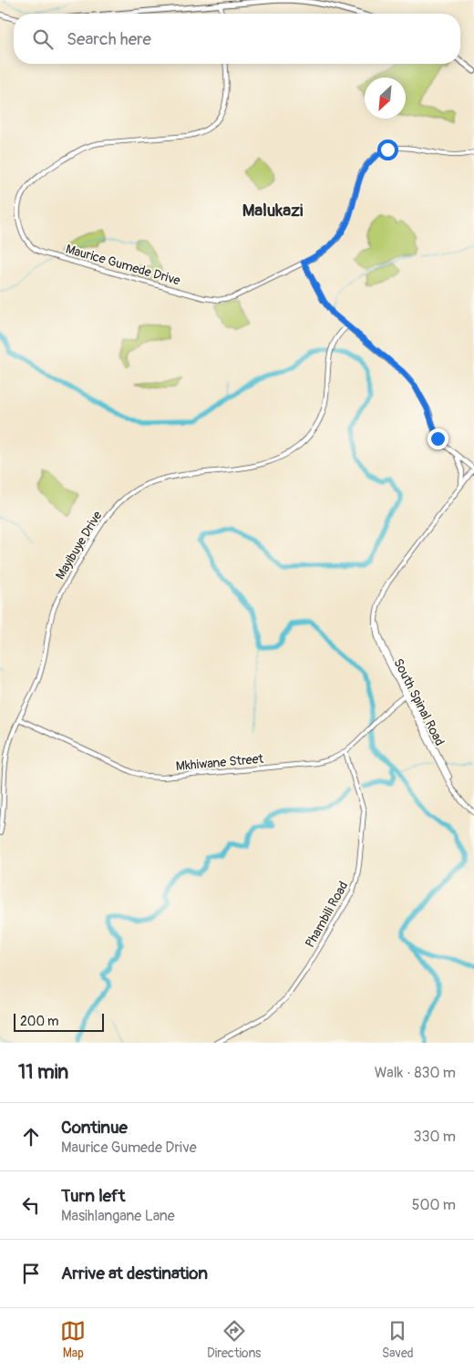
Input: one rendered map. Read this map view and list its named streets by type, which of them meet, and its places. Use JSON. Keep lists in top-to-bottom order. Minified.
{"streets":{"street":["Maurice Gumede Drive","Mayibuye Drive","South Spinal Road","Mkhiwane Street","Phambili Road"]},"crossings":[["Mayibuye Drive","Mkhiwane Street"],["South Spinal Road","Mkhiwane Street"],["Mkhiwane Street","Phambili Road"]],"districts":["Malukazi"],"scale_bar":"200 m","north":"bottom left","page":{"search":"Search here","scale":"200 m","heading":["11 min","Walk · 830 m"],"list":[["Continue","Maurice Gumede Drive","330 m"],["Turn left","Masihlangane Lane","500 m"],"Arrive at destination"],"nav":["Map","Directions","Saved"]}}
